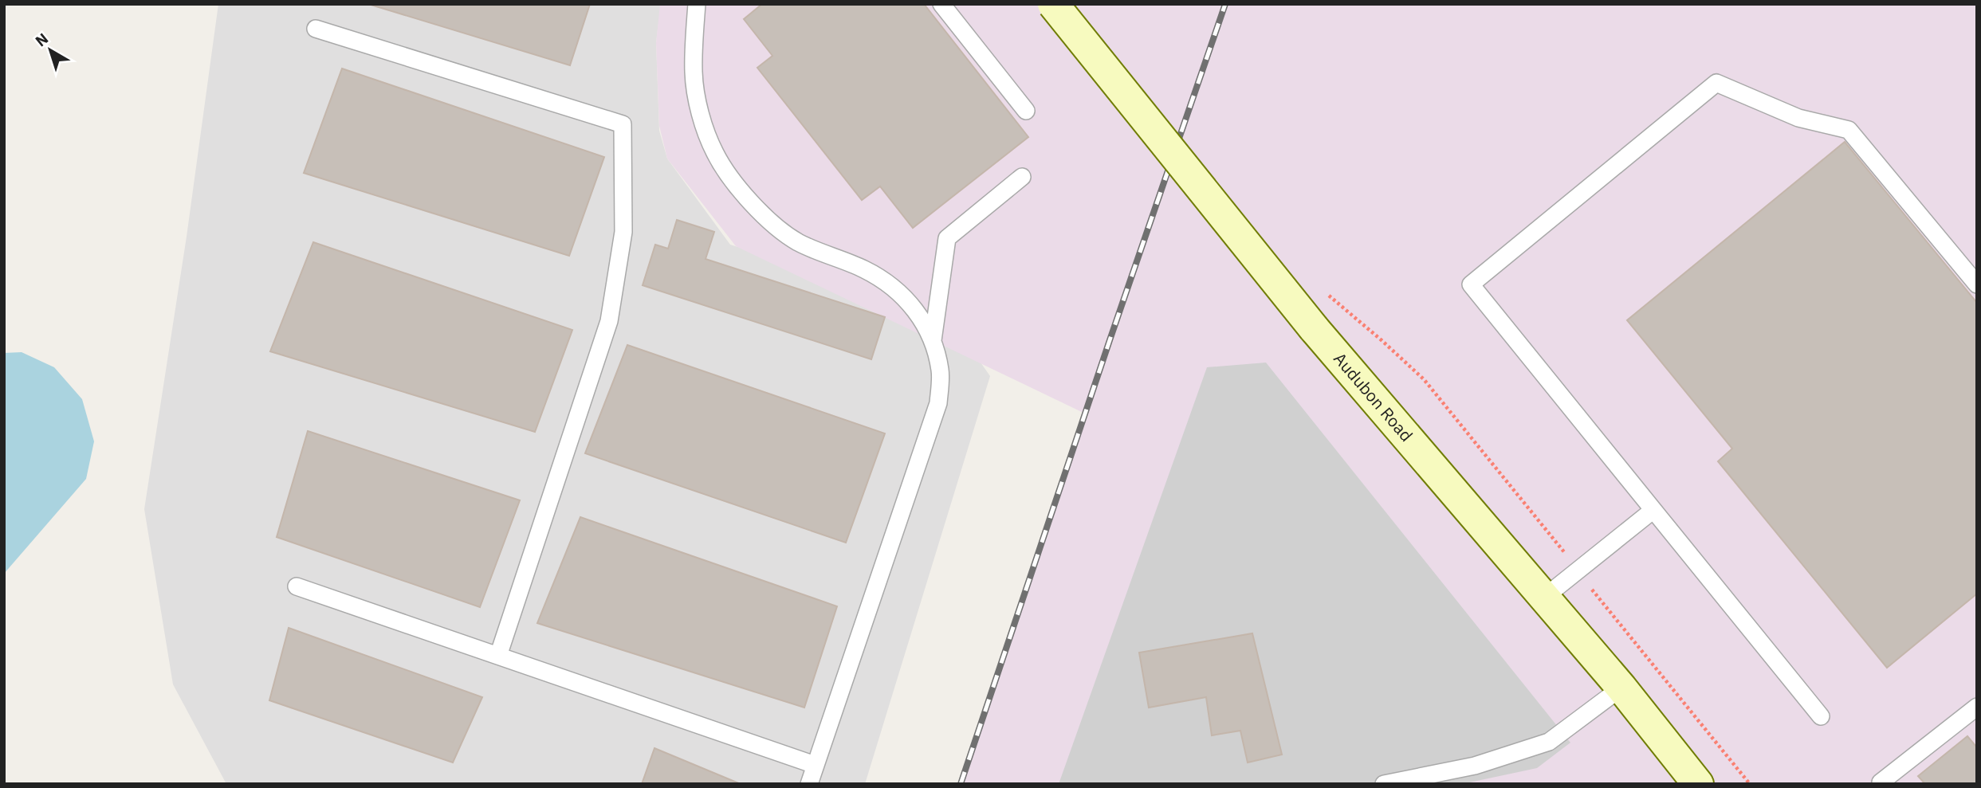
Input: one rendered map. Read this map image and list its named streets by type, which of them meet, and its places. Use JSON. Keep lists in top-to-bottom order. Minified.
{"streets":{"street":["Audubon Road"]},"north":"top left"}
